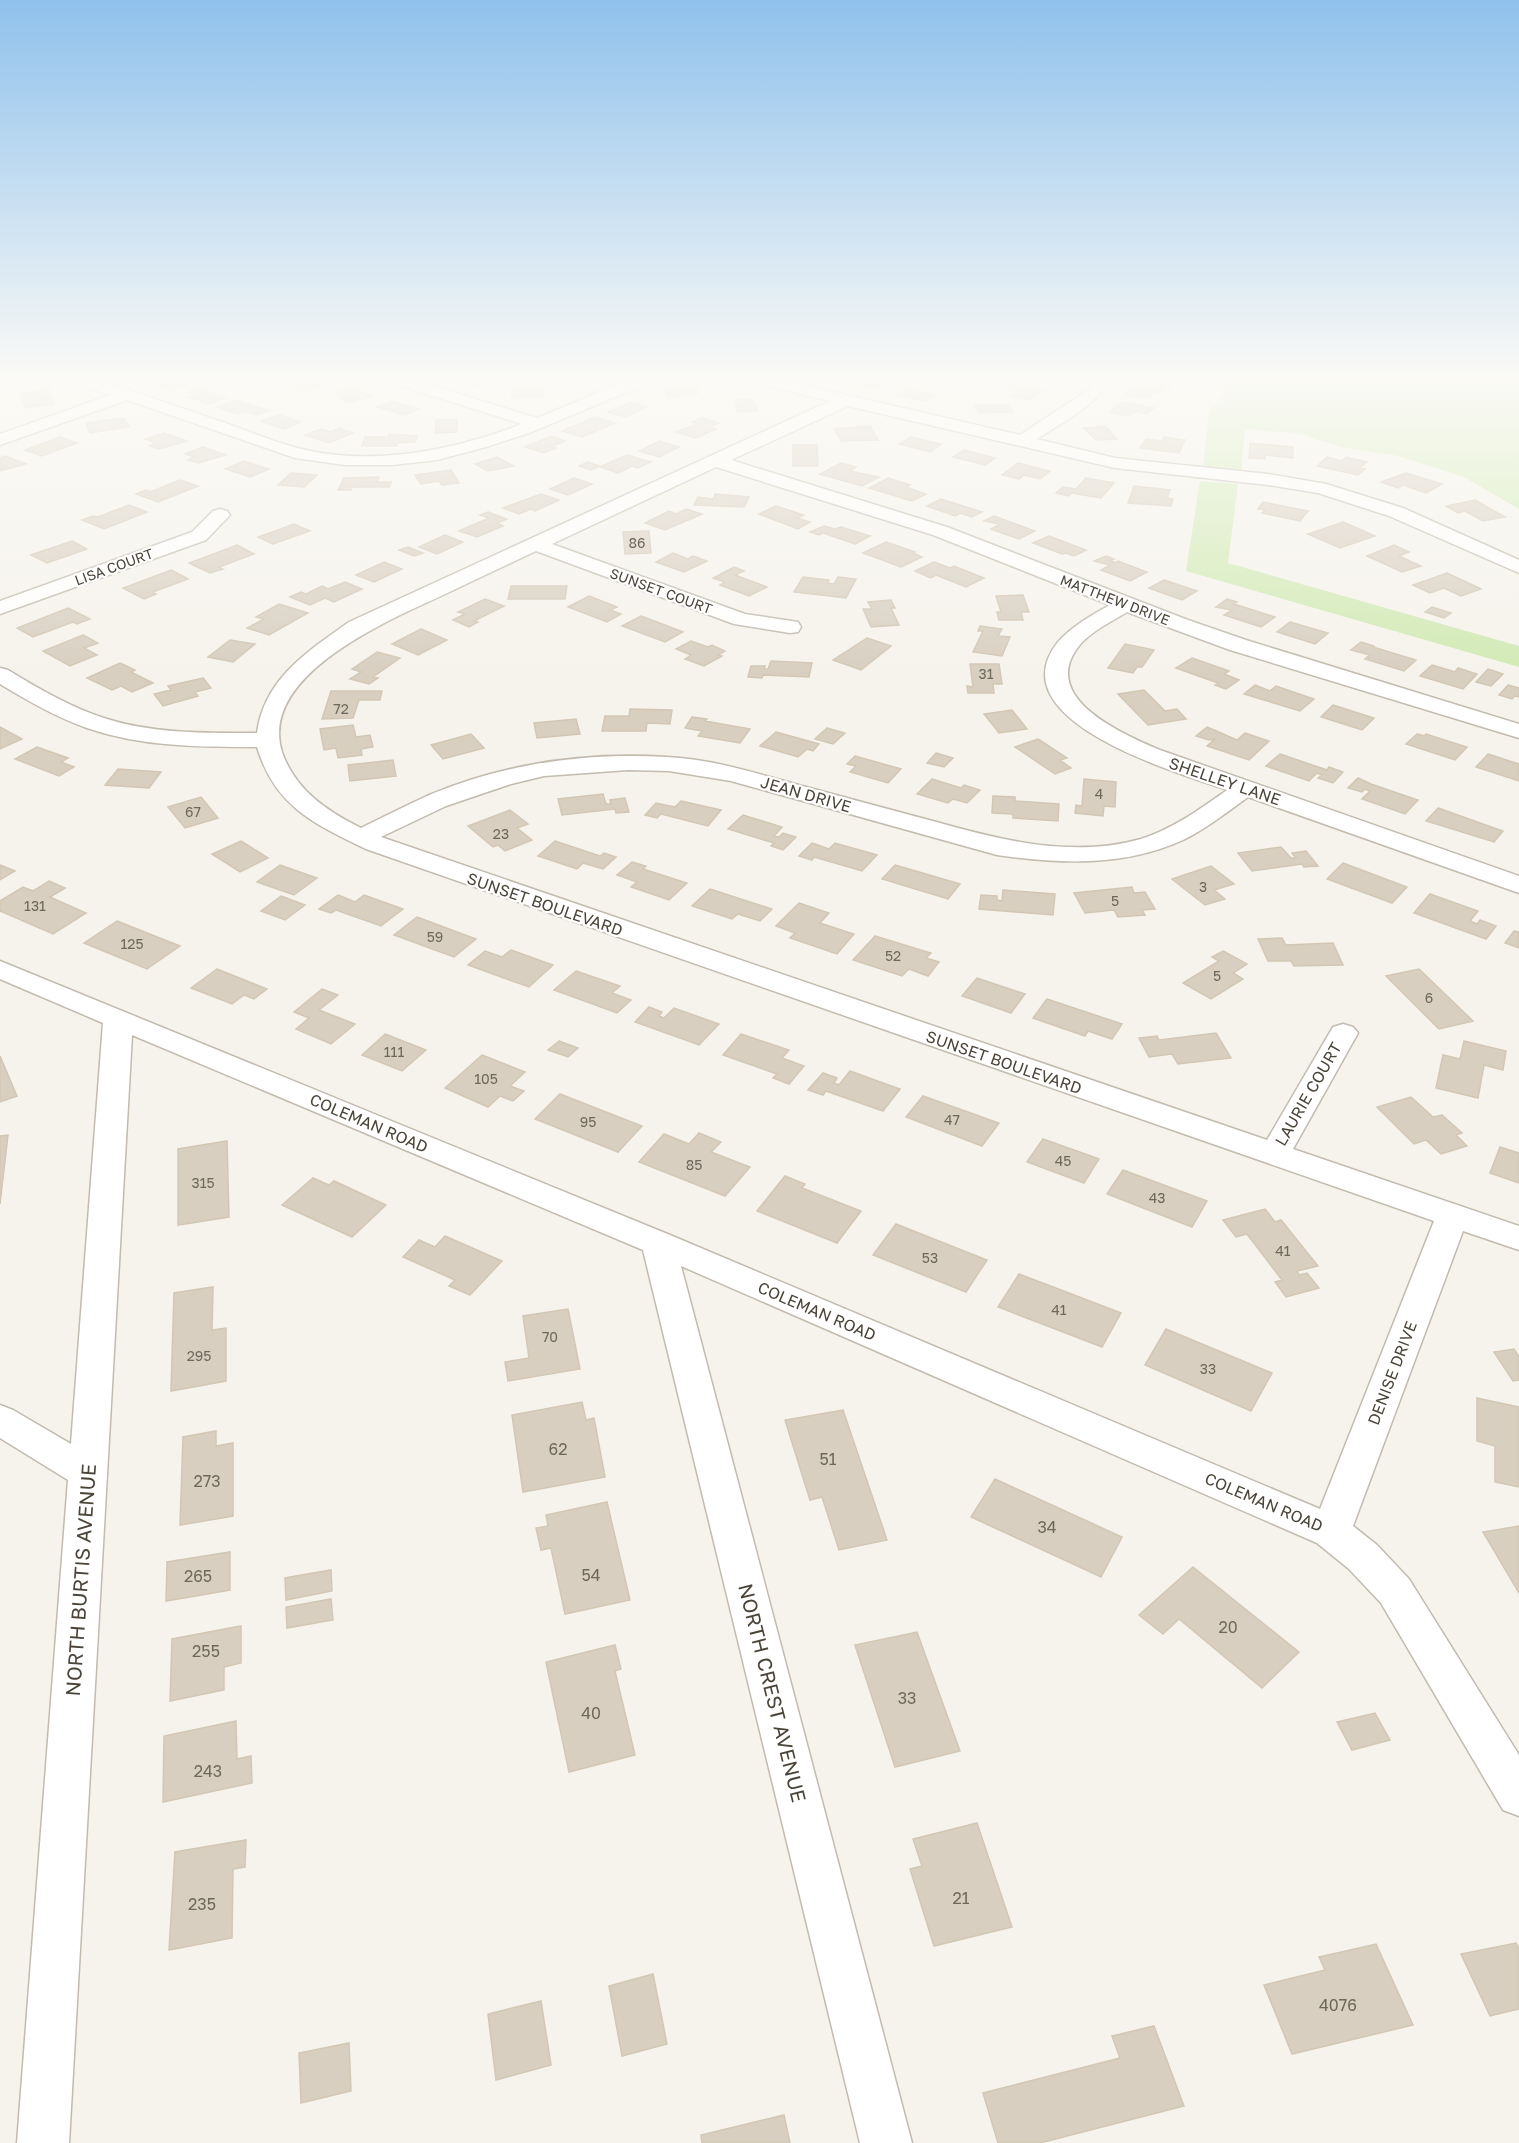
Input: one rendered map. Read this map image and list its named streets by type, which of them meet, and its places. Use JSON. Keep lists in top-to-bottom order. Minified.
{"streets":{"street":["LISA COURT","SUNSET COURT","MATTHEW DRIVE","SHELLEY LANE","JEAN DRIVE","SUNSET BOULEVARD","LAURIE COURT","COLEMAN ROAD","DENISE DRIVE","NORTH BURTIS AVENUE","NORTH CREST AVENUE"]},"crossings":[["SUNSET COURT","SUNSET BOULEVARD"],["MATTHEW DRIVE","SHELLEY LANE"],["SHELLEY LANE","JEAN DRIVE"],["JEAN DRIVE","SUNSET BOULEVARD"],["SUNSET BOULEVARD","LAURIE COURT"],["SUNSET BOULEVARD","DENISE DRIVE"],["COLEMAN ROAD","DENISE DRIVE"],["COLEMAN ROAD","NORTH BURTIS AVENUE"],["COLEMAN ROAD","NORTH CREST AVENUE"]],"house_numbers":["86","31","72","4","67","23","3","5","131","59","125","52","5","6","111","105","47","95","45","85","315","43","41","53","41","70","295","33","62","51","273","34","54","265","20","255","33","40","243","21","235","4076"]}
